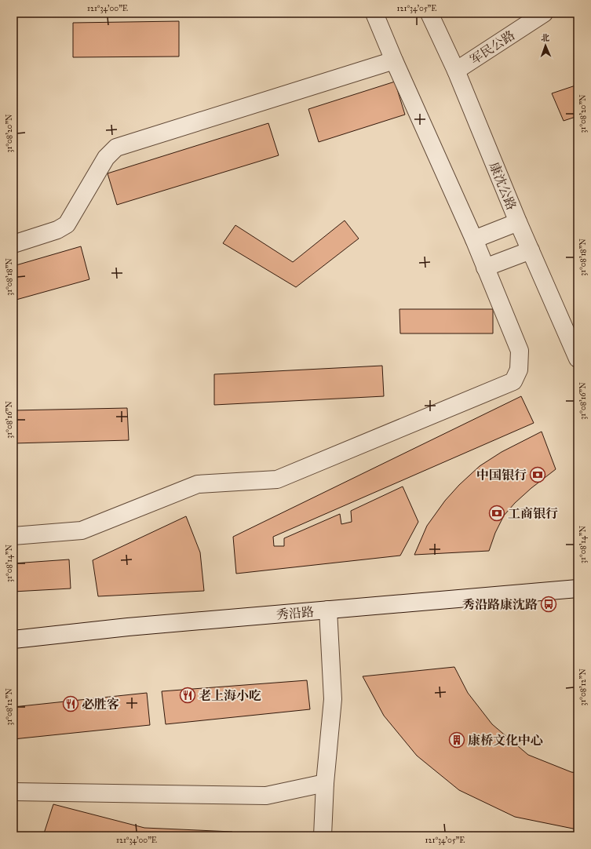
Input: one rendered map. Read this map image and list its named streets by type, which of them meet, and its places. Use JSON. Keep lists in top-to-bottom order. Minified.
{"streets":{"street":["军民公路","康沈公路","秀沿路"]},"crossings":[["军民公路","康沈公路"]],"places":{"bank":["中国银行","工商银行"],"bus stop":["秀沿路康沈路"],"restaurant":["老上海小吃","必胜客"],"building":["康桥文化中心"]},"north":"top","coordinates":["121°34'00\"E","121°34'05\"E","31°08'20\"N","31°08'18\"N","31°08'16\"N","31°08'14\"N","31°08'12\"N"]}
